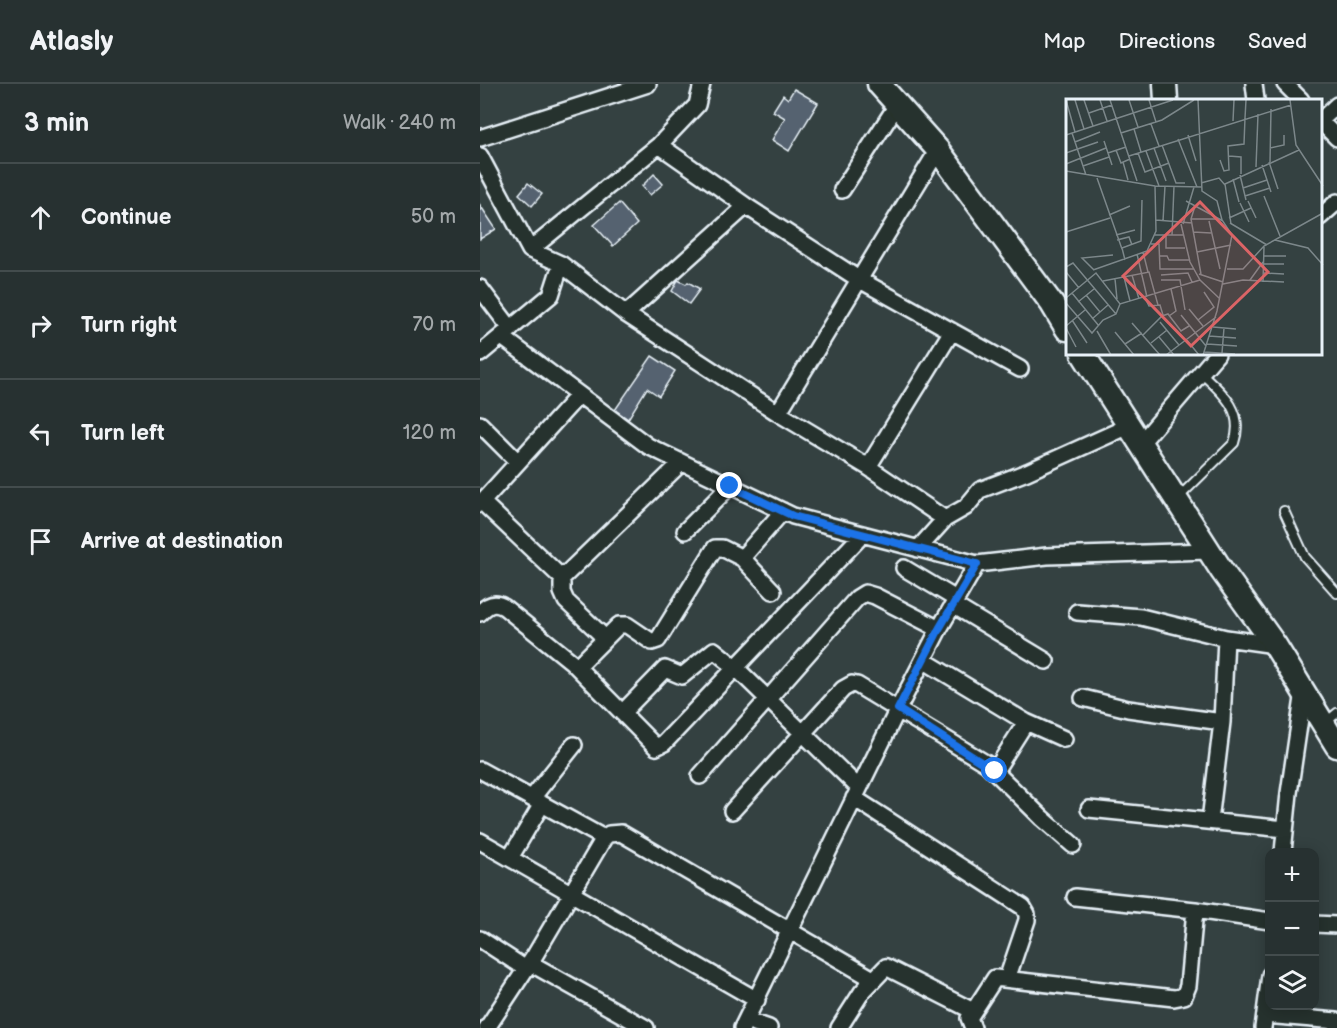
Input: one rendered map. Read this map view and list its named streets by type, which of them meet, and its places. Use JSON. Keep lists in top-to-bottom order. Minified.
{"page":{"header":"Atlasly","nav":["Map","Directions","Saved"],"heading":["3 min","Walk · 240 m"],"list":[["Continue","50 m"],["Turn right","70 m"],["Turn left","120 m"],"Arrive at destination"],"map_buttons":["+","−"]}}
